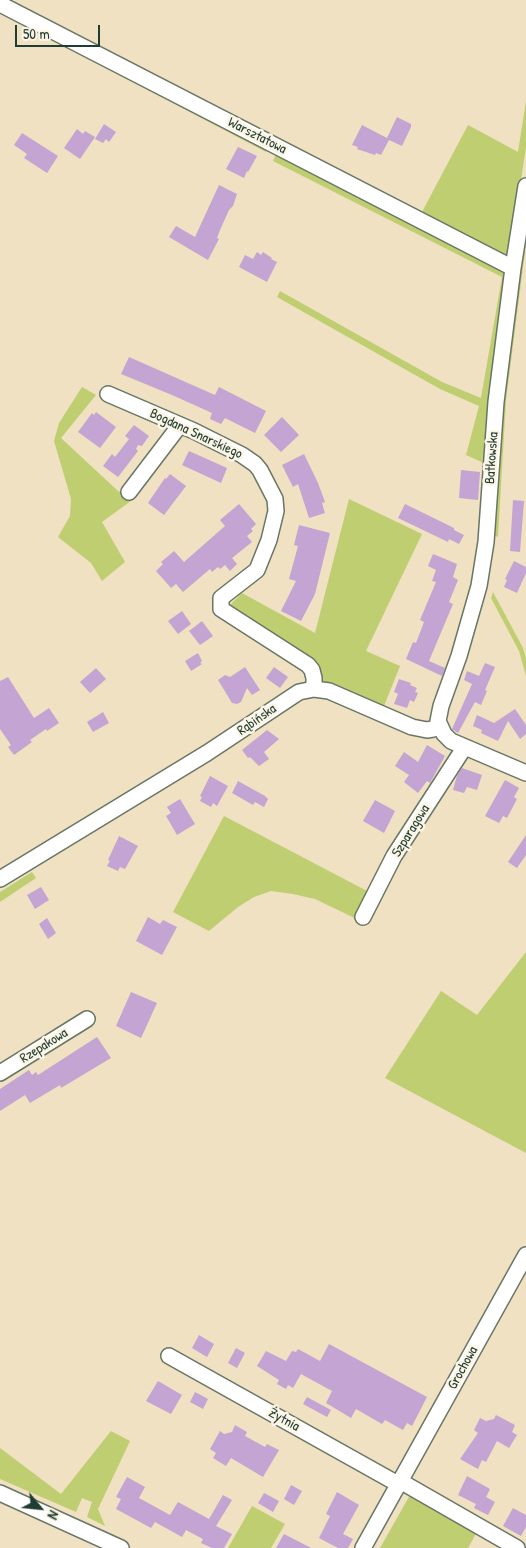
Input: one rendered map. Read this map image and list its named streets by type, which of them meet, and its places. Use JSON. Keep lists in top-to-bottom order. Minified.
{"streets":{"street":["Warsztatowa","Bogdana Snarskiego","Batkowska","Rąbińska","Szparagowa","Rzepakowa","Grochowa","Żytnia"]},"crossings":[["Warsztatowa","Batkowska"],["Bogdana Snarskiego","Rąbińska"],["Grochowa","Żytnia"]],"scale_bar":"50 m","north":"bottom right"}
